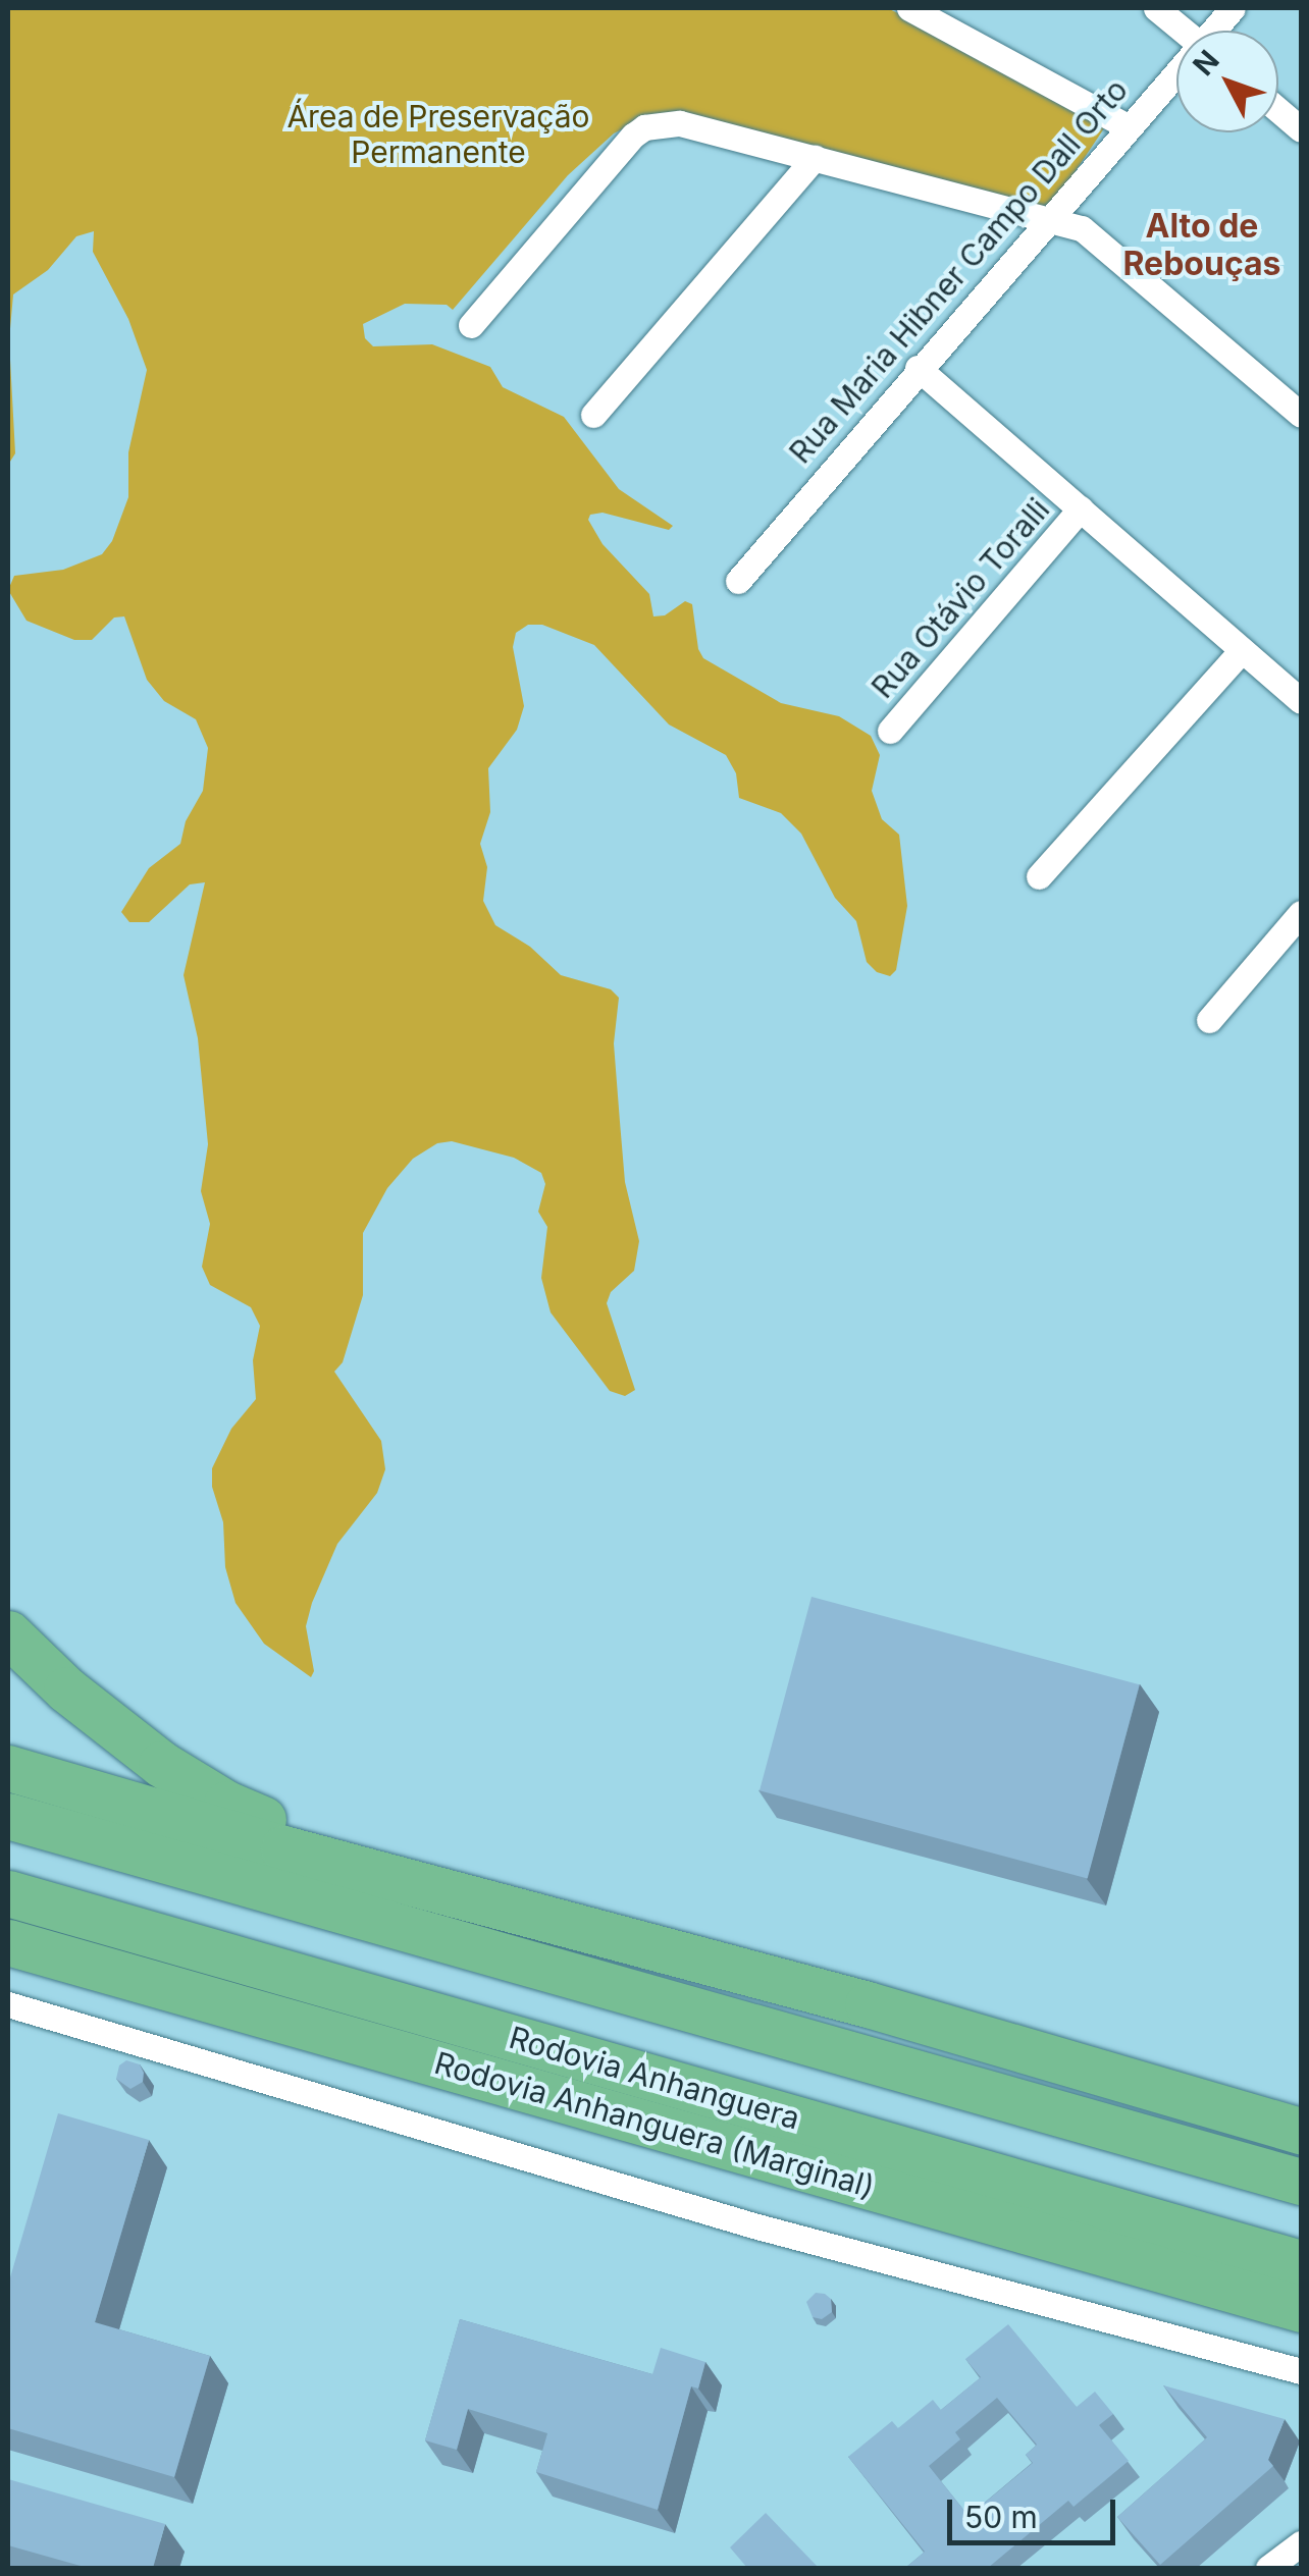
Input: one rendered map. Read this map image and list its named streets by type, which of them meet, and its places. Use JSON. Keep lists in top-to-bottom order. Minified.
{"streets":{"highway":["Rodovia Anhanguera","Rodovia Anhanguera (Marginal)"],"street":["Rua Maria Hibner Campo Dall Orto","Rua Otávio Toralli"]},"districts":["Alto de Rebouças"],"parks":["Área de Preservação Permanente"],"scale_bar":"50 m","north":"top left"}
